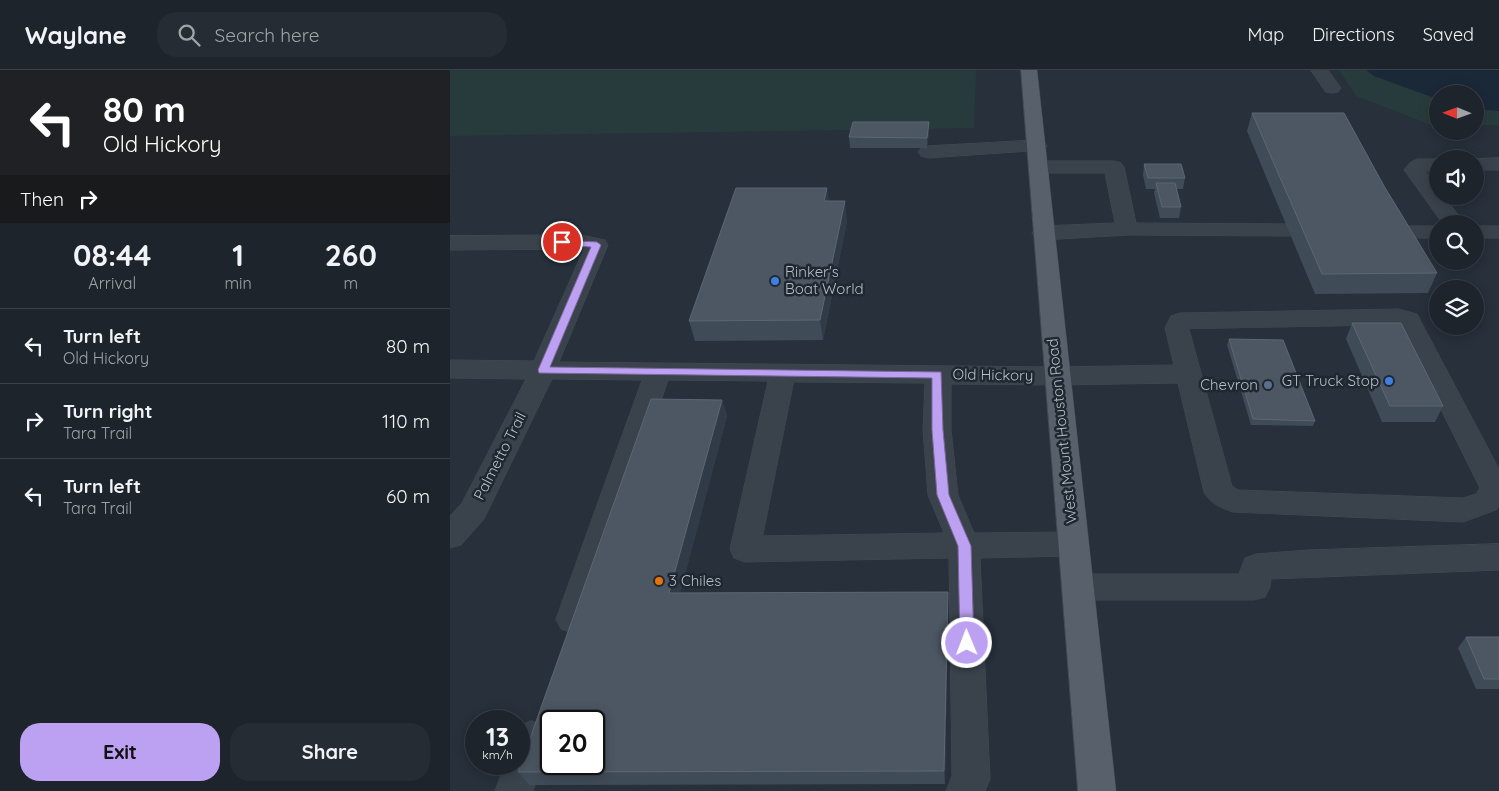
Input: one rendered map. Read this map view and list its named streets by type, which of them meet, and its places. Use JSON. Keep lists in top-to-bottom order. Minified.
{"streets":{"main road":["West Mount Houston Road"],"street":["Old Hickory","Palmetto Trail"]},"crossings":[["Old Hickory","West Mount Houston Road"],["Old Hickory","Palmetto Trail"]],"places":["Rinker's Boat World","GT Truck Stop","Chevron","3 Chiles"],"north":"left","page":{"header":"Waylane","search":"Search here","nav":["Map","Directions","Saved"],"turn":["80 m","Old Hickory"],"then":"Then","eta":["08:44","Arrival","1","min","260","m"],"list":[{"name":"Turn left","note":"Old Hickory","value":"80 m"},{"name":"Turn right","note":"Tara Trail","value":"110 m"},{"name":"Turn left","note":"Tara Trail","value":"60 m"}],"speed":"13 km/h","limit":"20","buttons":["Exit","Share"]}}
